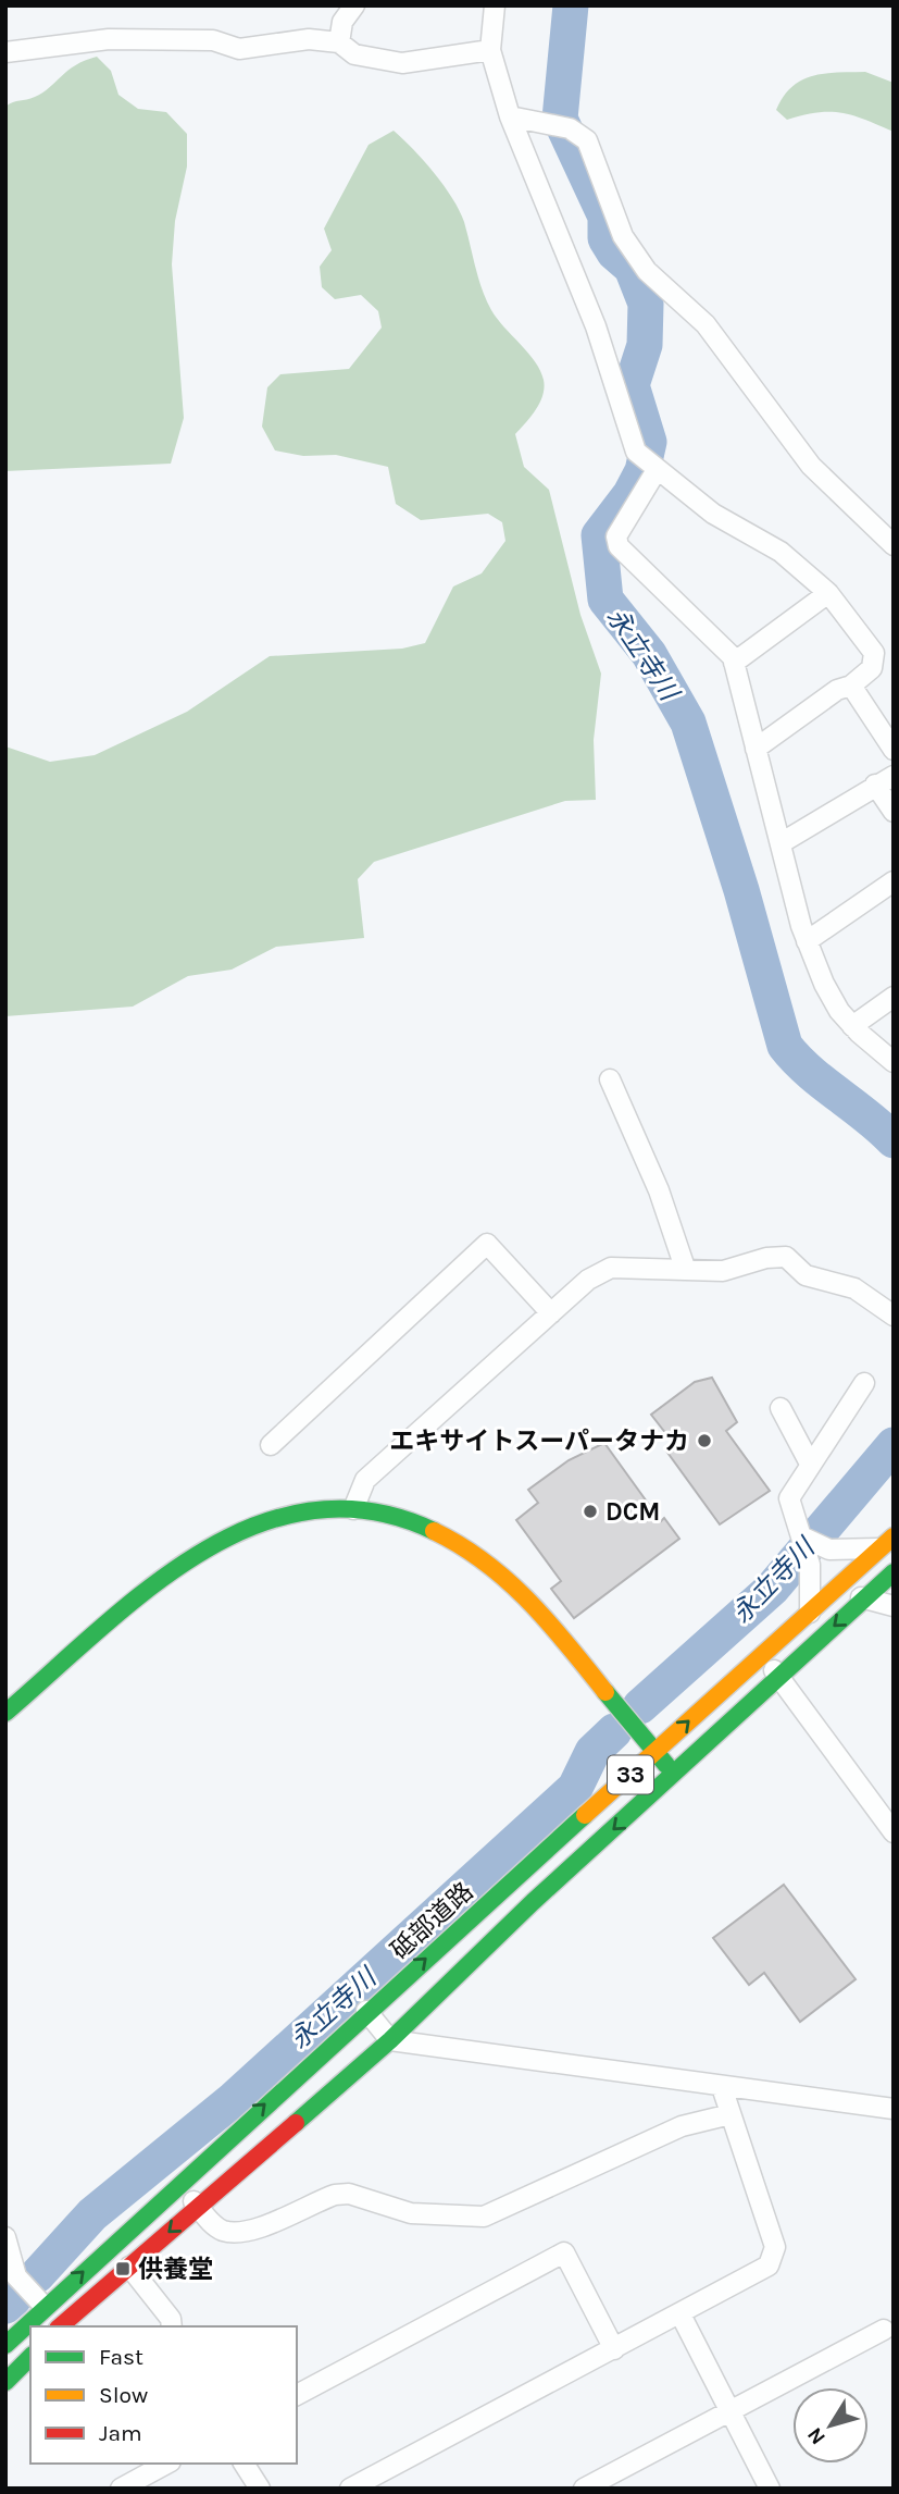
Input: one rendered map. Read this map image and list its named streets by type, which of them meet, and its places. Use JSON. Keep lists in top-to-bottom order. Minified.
{"streets":{"main road":["33","砥部道路"]},"water":["永立寺川"],"places":{"other":["エキサイトスーパータナカ","DCM"],"transit":["供養堂"]},"legend":["Fast","Slow","Jam"],"north":"bottom left"}
